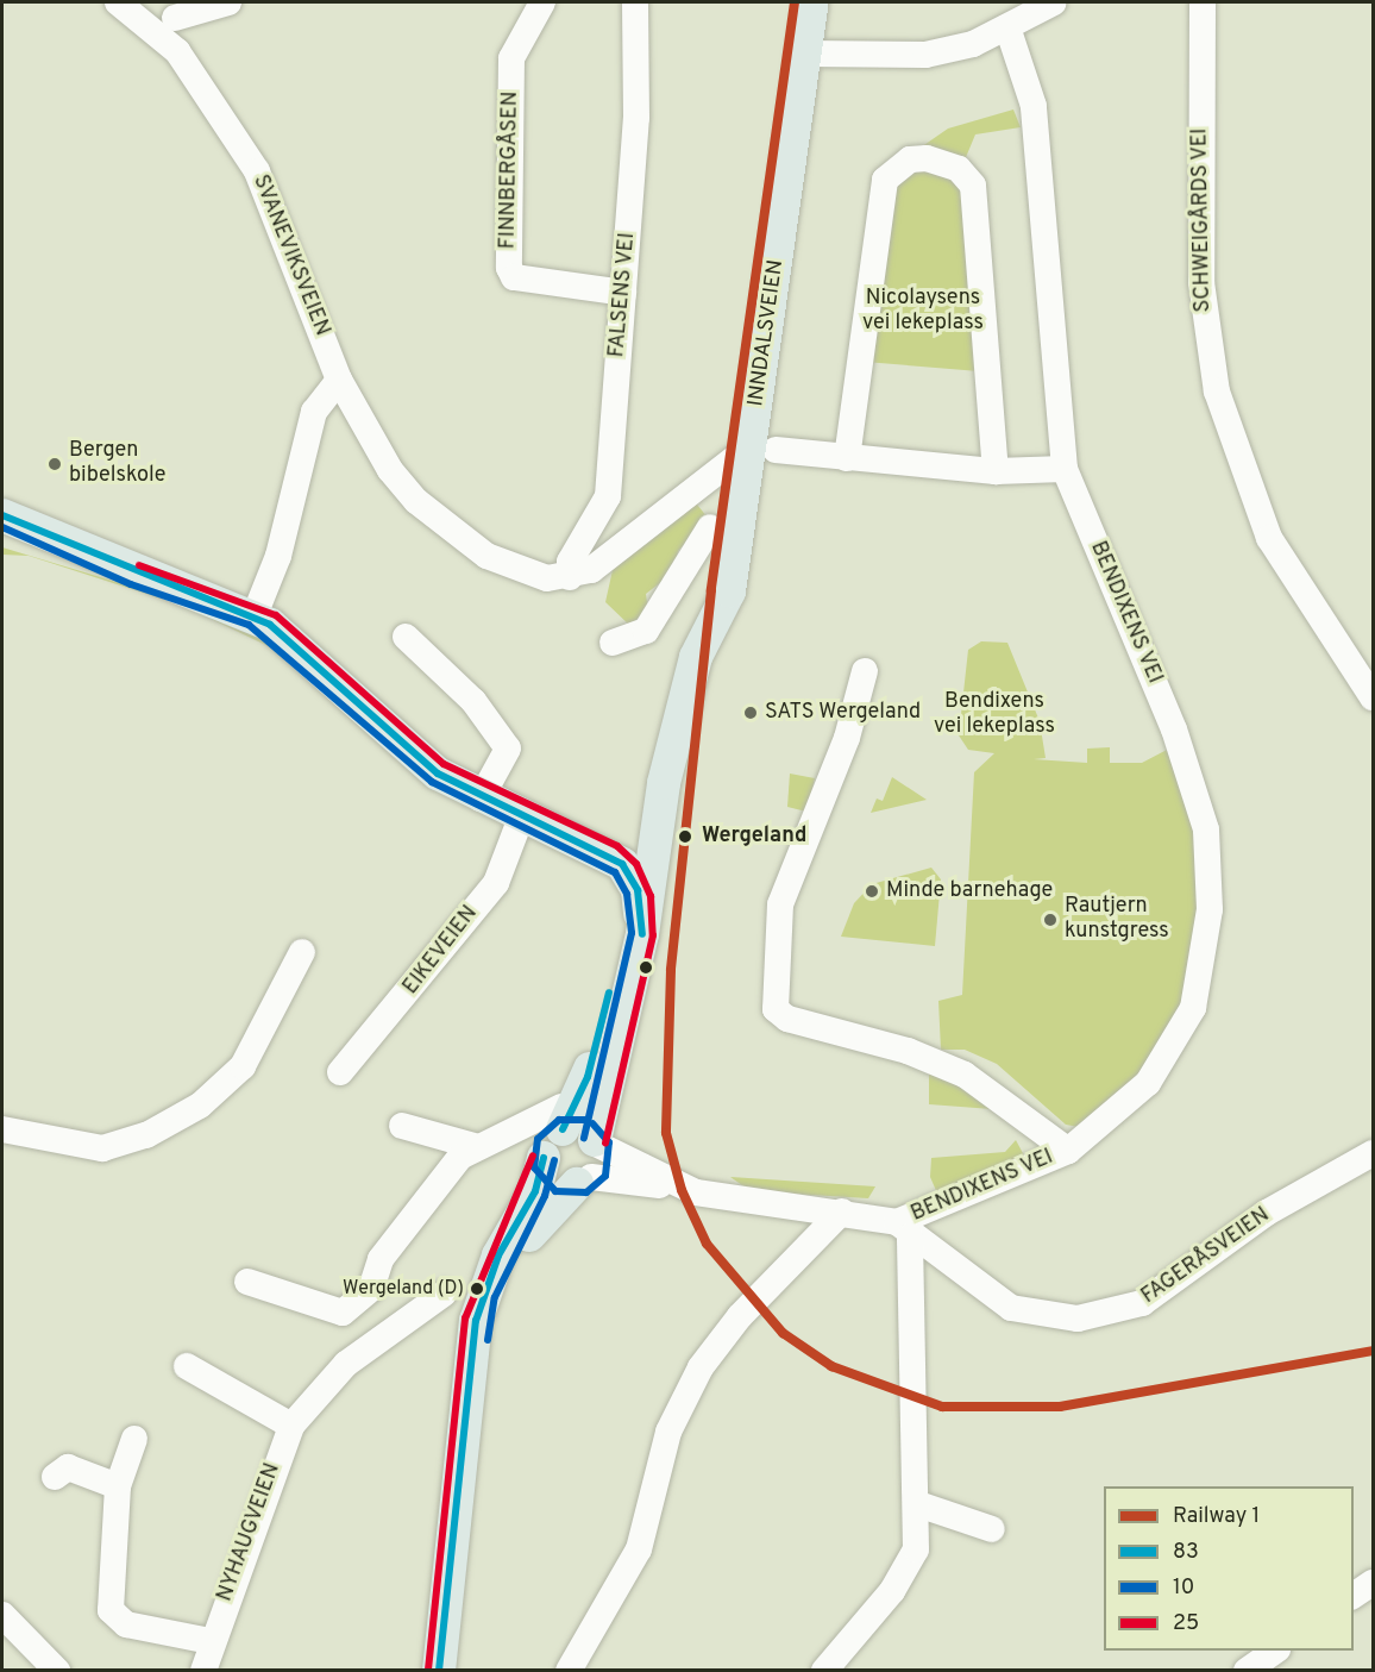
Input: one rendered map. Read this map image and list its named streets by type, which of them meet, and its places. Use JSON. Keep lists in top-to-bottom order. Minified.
{"streets":{"main road":["INNDALSVEIEN"],"street":["FINNBERGÅSEN","SCHWEIGÅRDS VEI","SVANEVIKSVEIEN","FALSENS VEI","BENDIXENS VEI","EIKEVEIEN","FAGERÅSVEIEN","NYHAUGVEIEN"]},"crossings":[["FINNBERGÅSEN","FALSENS VEI"],["SVANEVIKSVEIEN","FALSENS VEI"],["BENDIXENS VEI","FAGERÅSVEIEN"]],"parks":["Nicolaysens vei lekeplass","Bendixens vei lekeplass"],"places":["Bergen bibelskole","SATS Wergeland","Wergeland","Minde barnehage","Rautjern kunstgress","Wergeland (D)"],"lines":["rail line 1","transit line 83","transit line 10","transit line 25"],"legend":["Railway 1","83","10","25"]}
